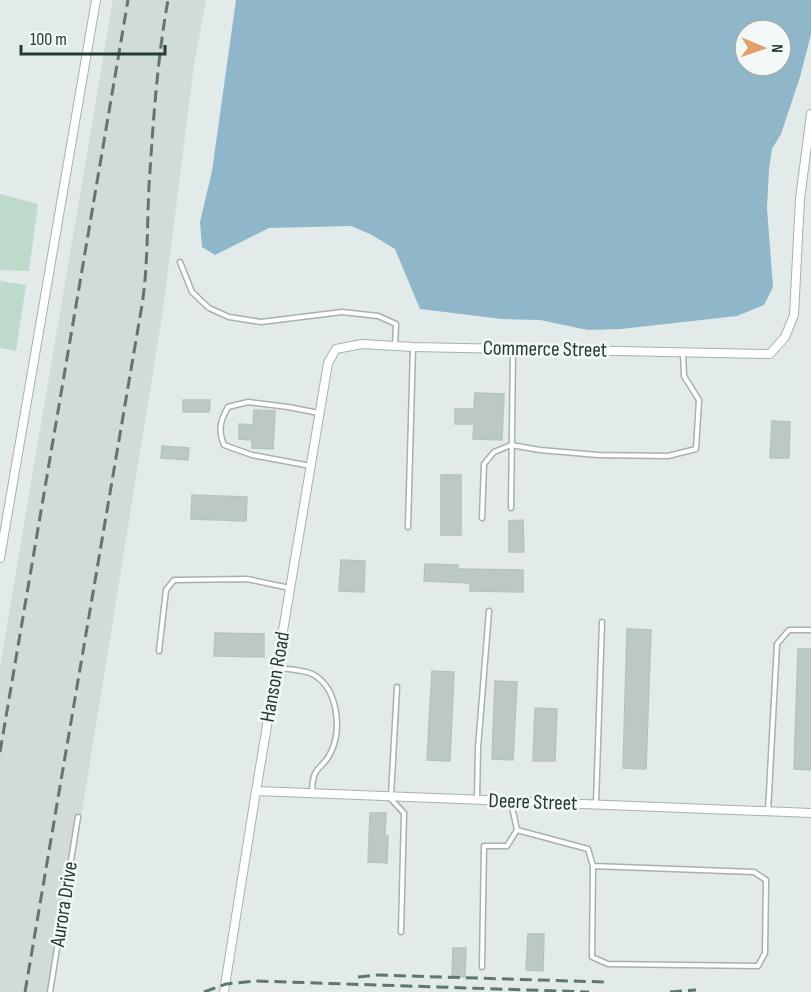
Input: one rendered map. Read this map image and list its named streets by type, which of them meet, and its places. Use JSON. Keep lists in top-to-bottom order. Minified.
{"streets":{"street":["Commerce Street","Hanson Road","Deere Street"],"lane":["Aurora Drive"]},"crossings":[["Commerce Street","Hanson Road"],["Hanson Road","Deere Street"]],"scale_bar":"100 m","north":"right"}
